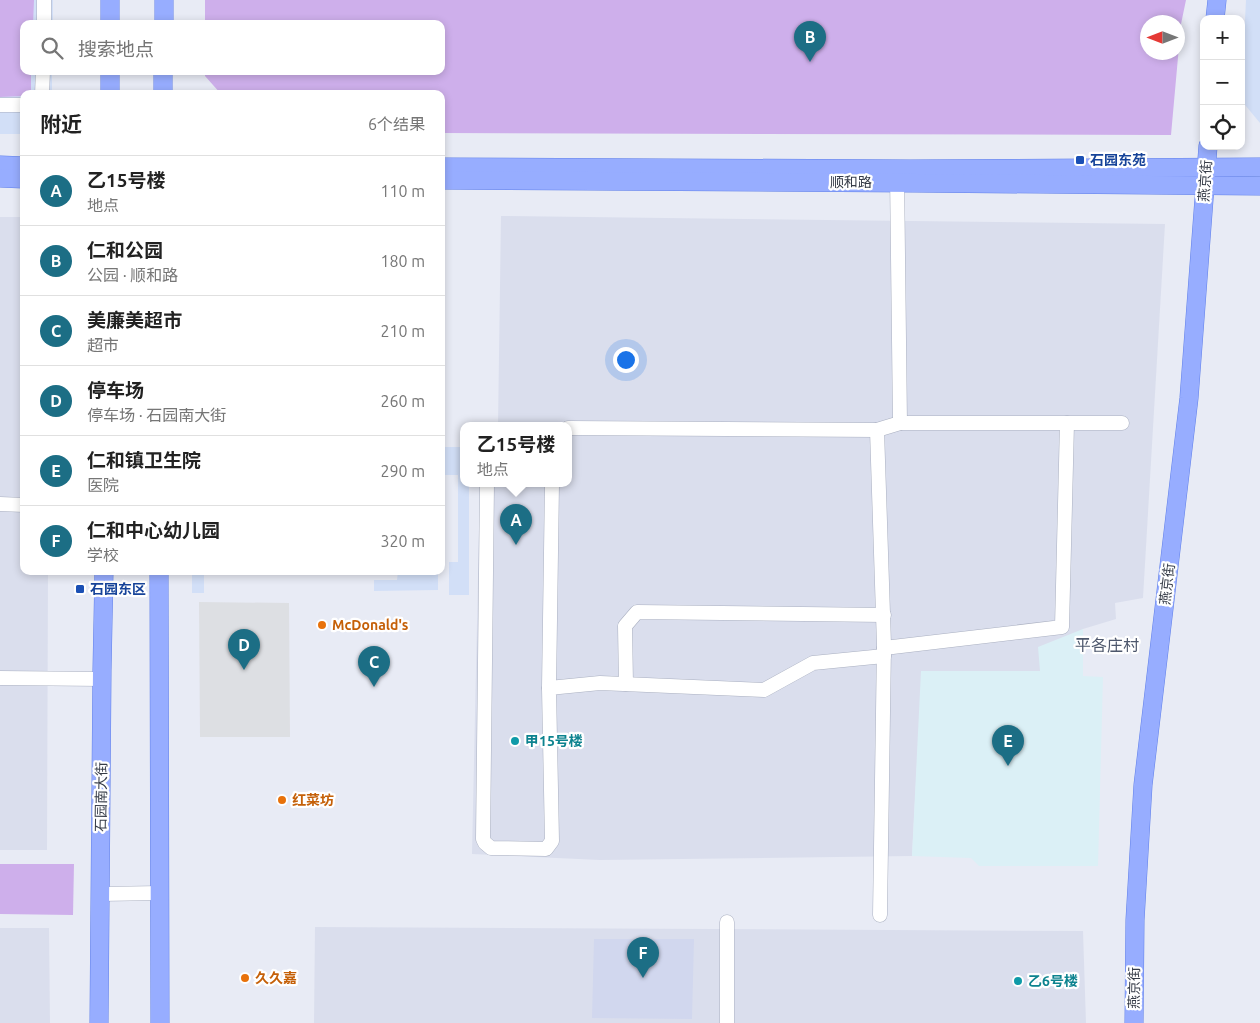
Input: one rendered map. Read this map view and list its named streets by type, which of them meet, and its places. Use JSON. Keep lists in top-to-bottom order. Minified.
{"streets":{"main road":["燕京街","顺和路","石园南大街"]},"crossings":[["燕京街","顺和路"]],"districts":["平各庄村"],"places":{"transit":["石园东苑","石园东区"],"other":["McDonald's","甲15号楼","红菜坊","久久嘉","乙6号楼"]},"north":"left","page":{"map_buttons":["+","−"],"search":"搜索地点","pins":["B","A","D","C","E","F"],"heading":["附近","6个结果"],"list":[{"mark":"A","name":"乙15号楼","note":"地点","value":"110 m"},{"mark":"B","name":"仁和公园","note":"公园 · 顺和路","value":"180 m"},{"mark":"C","name":"美廉美超市","note":"超市","value":"210 m"},{"mark":"D","name":"停车场","note":"停车场 · 石园南大街","value":"260 m"},{"mark":"E","name":"仁和镇卫生院","note":"医院","value":"290 m"},{"mark":"F","name":"仁和中心幼儿园","note":"学校","value":"320 m"}],"popup":["乙15号楼","地点"]}}
